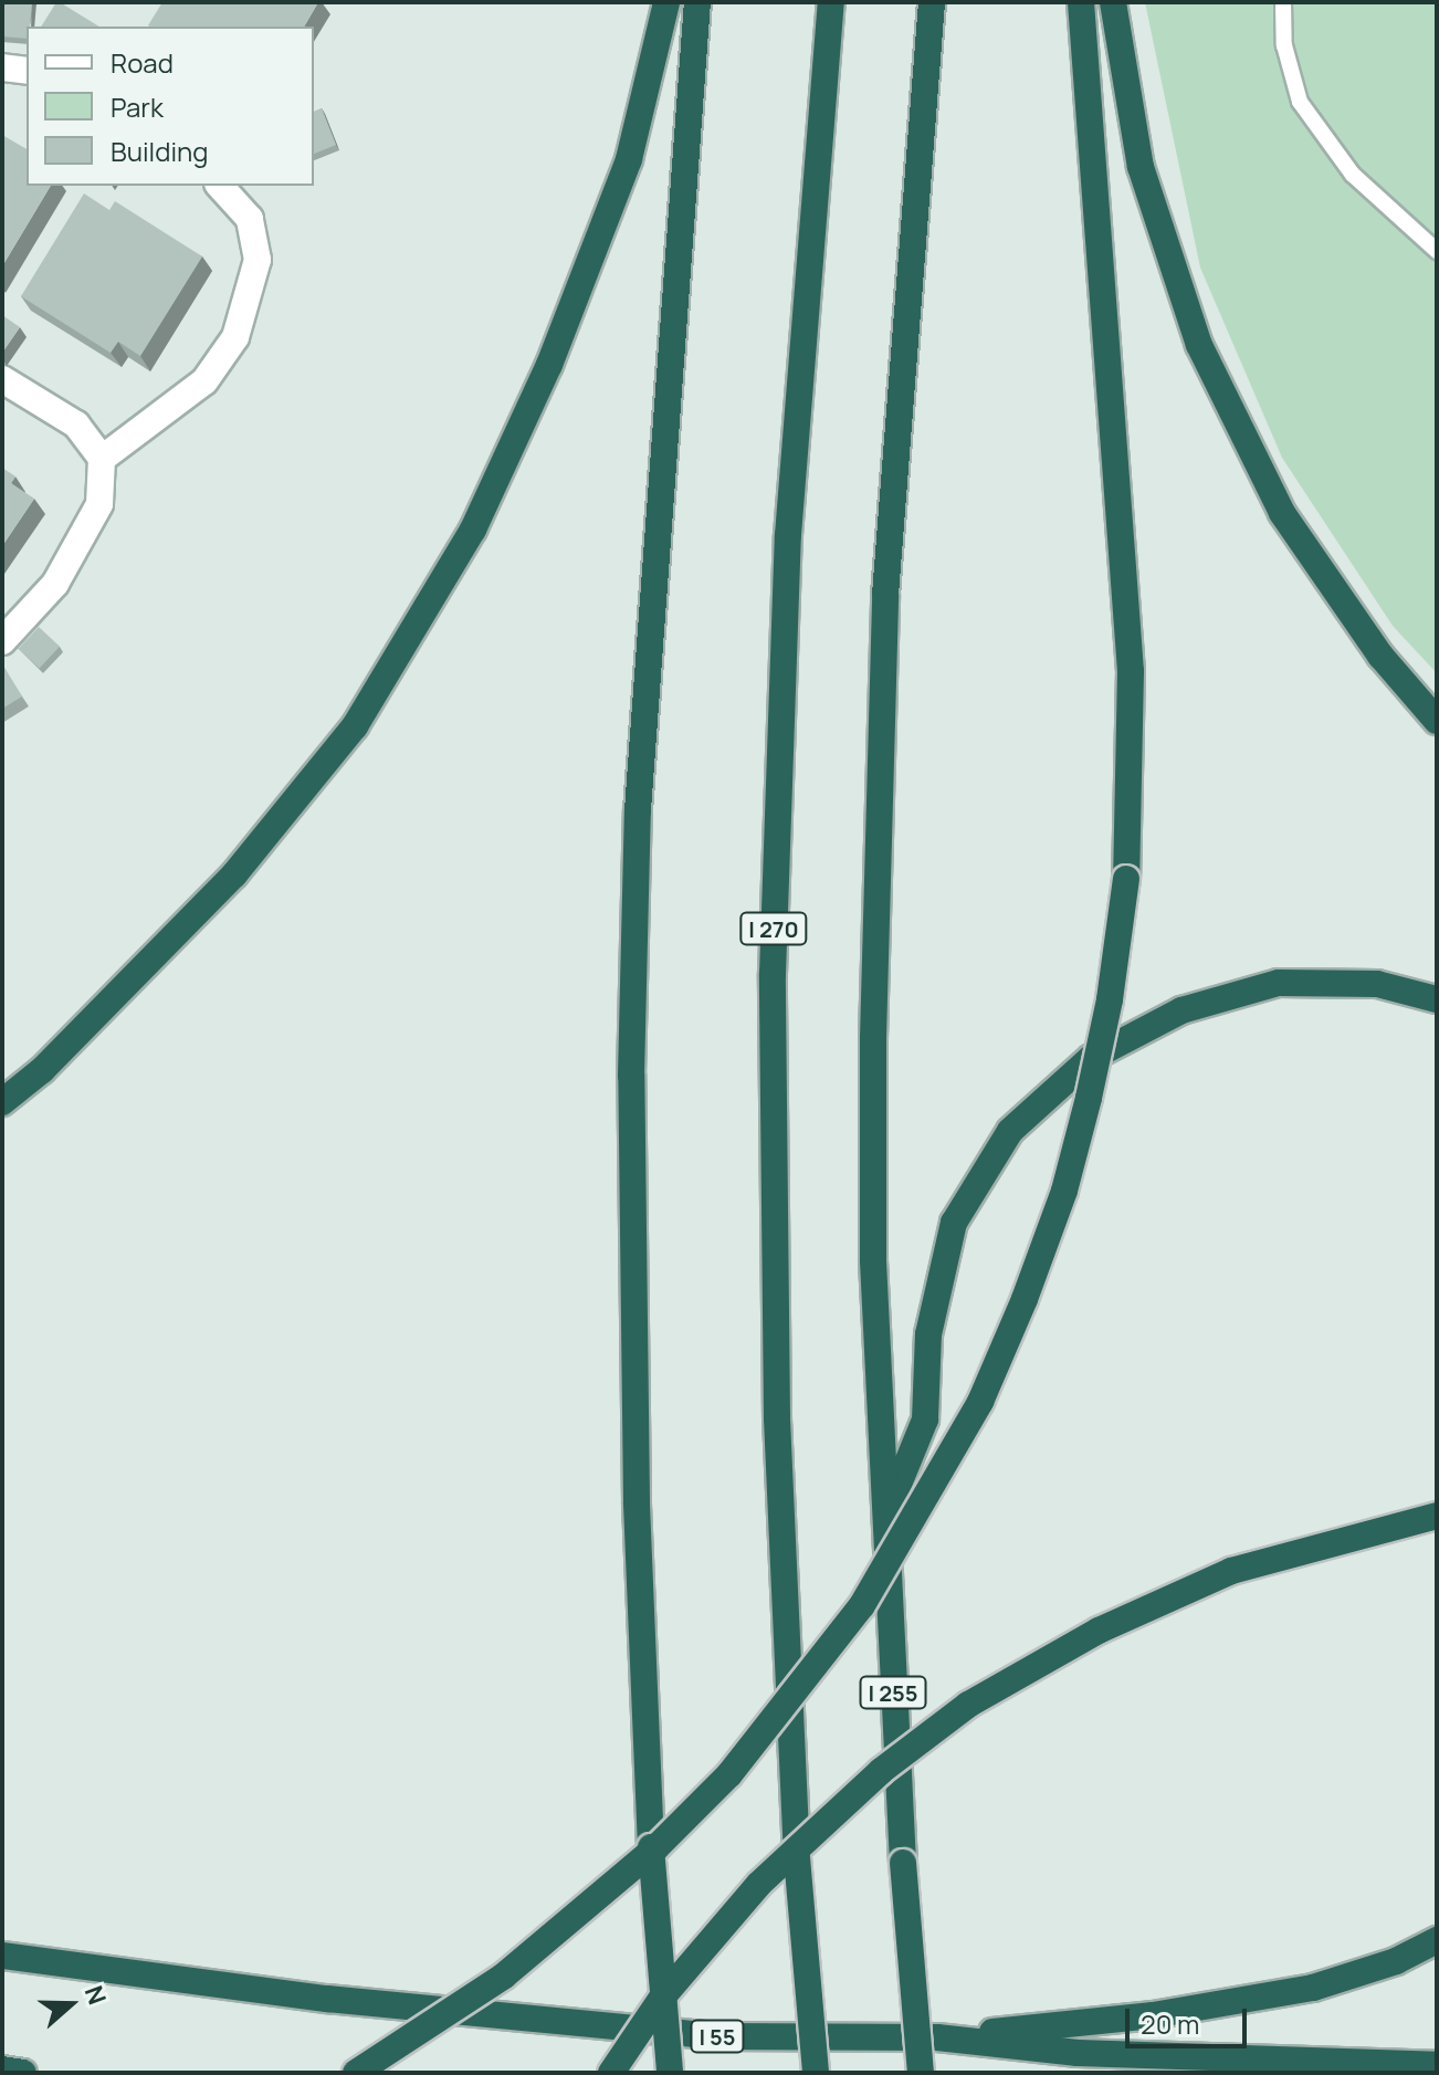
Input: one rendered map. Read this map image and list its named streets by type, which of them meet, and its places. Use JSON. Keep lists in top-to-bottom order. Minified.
{"streets":{"highway":["I 270","I 255","I 55"]},"legend":["Road","Park","Building"],"scale_bar":"20 m","north":"right"}
